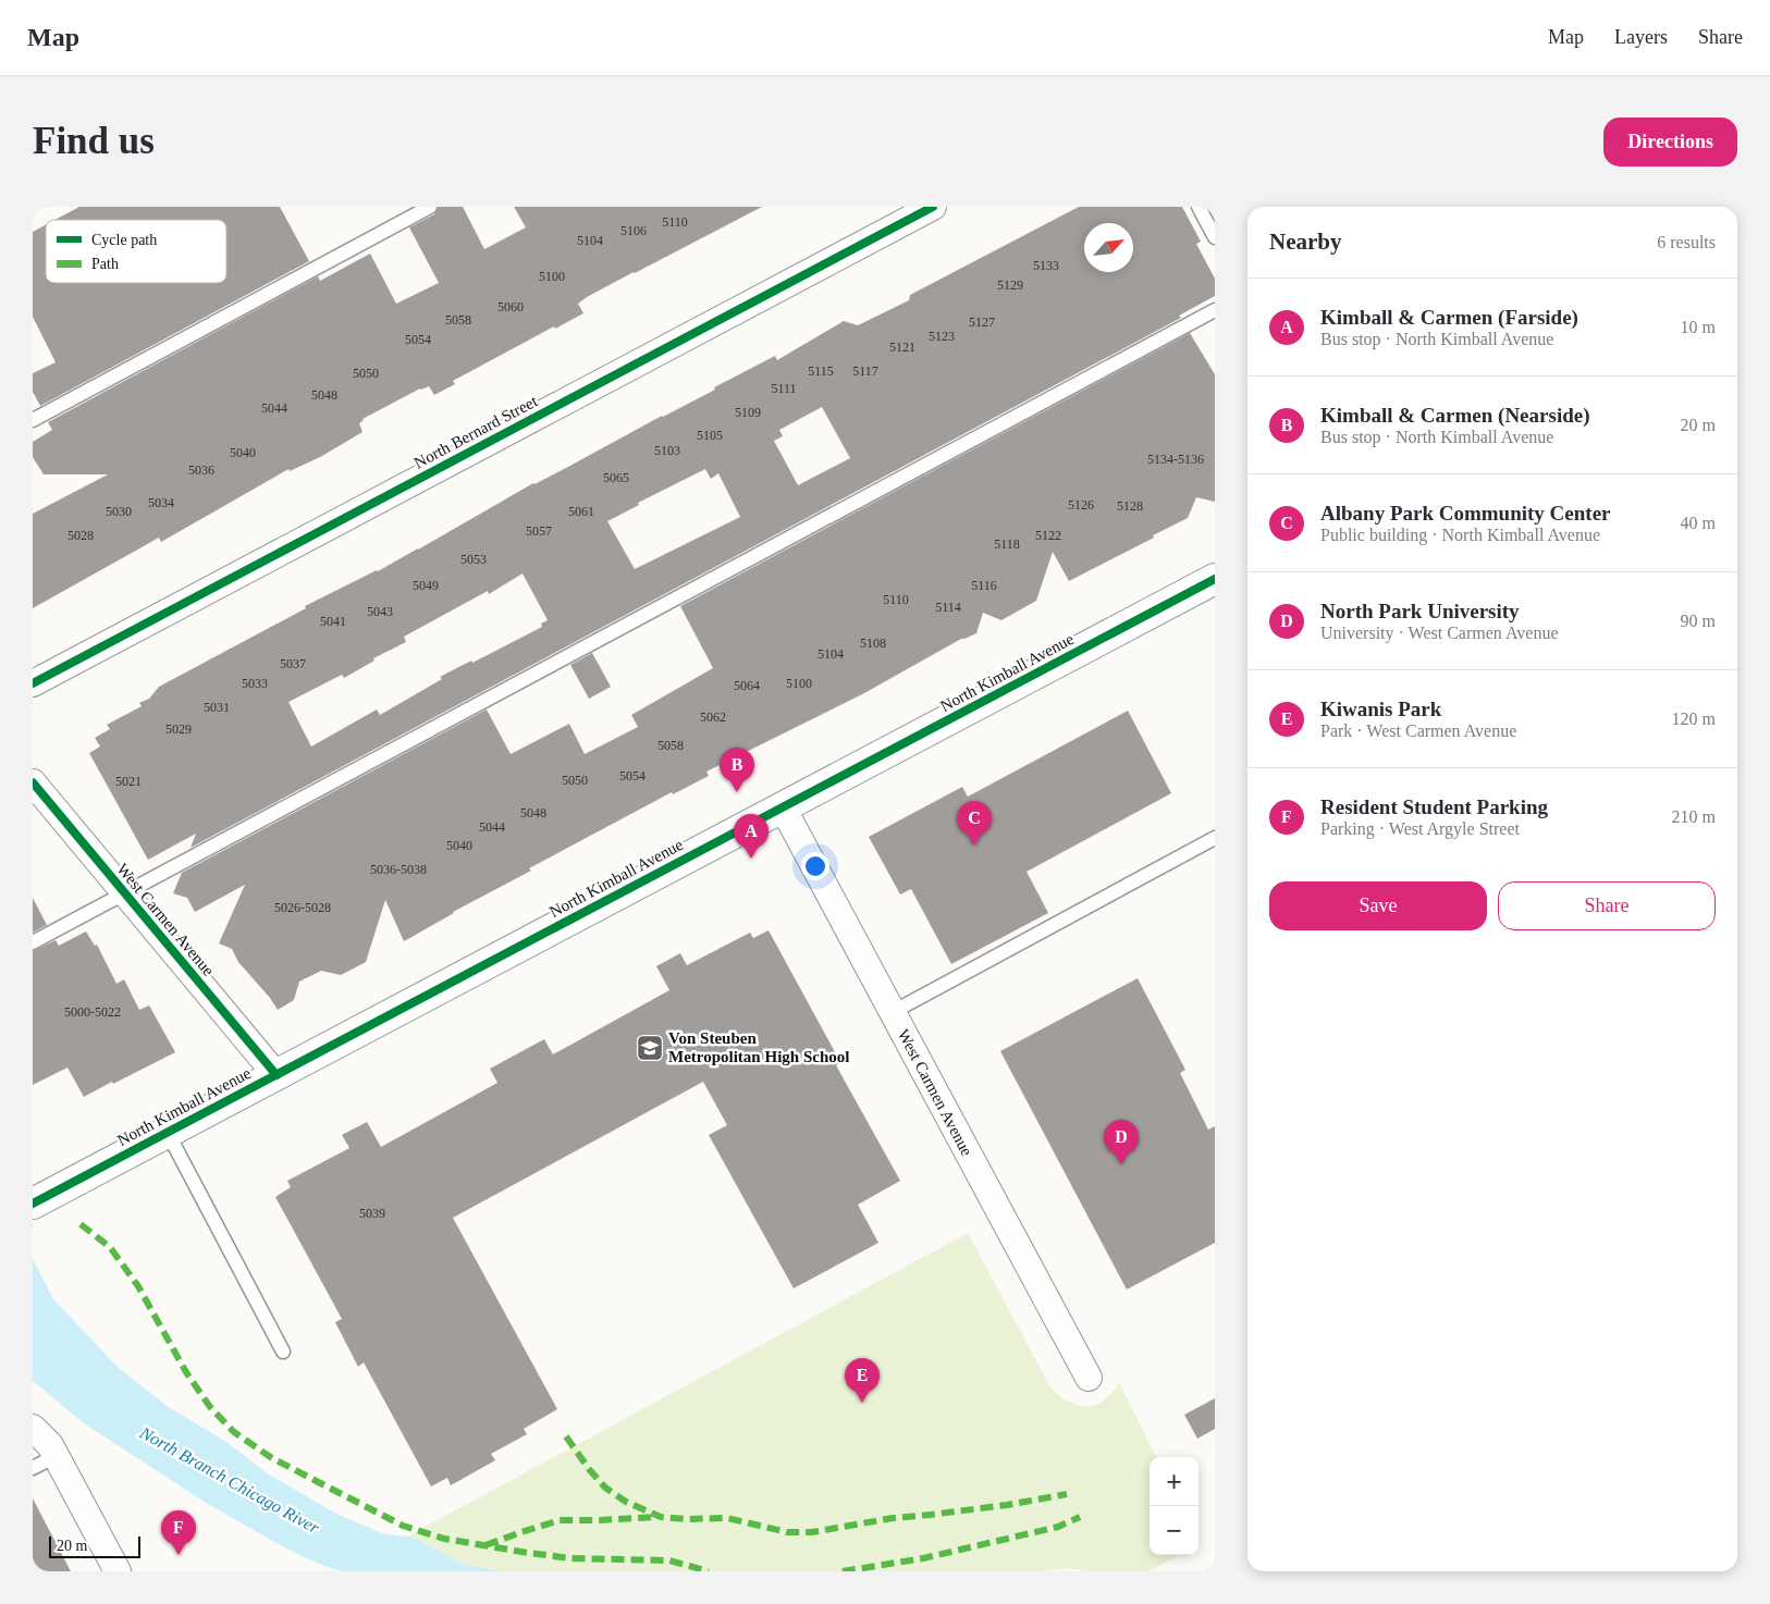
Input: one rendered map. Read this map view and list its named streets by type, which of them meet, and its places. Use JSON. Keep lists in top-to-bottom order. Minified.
{"streets":{"street":["North Bernard Street","North Kimball Avenue","West Carmen Avenue"]},"crossings":[["North Kimball Avenue","West Carmen Avenue"]],"water":["North Branch Chicago River"],"places":{"school or university":["Von Steuben Metropolitan High School"]},"house_numbers":["5110","5106","5104","5133","5100","5129","5060","5058","5127","5123","5054","5121","5115","5117","5050","5111","5048","5044","5109","5105","5103","5040","5134-5136","5036","5065","5034","5126","5128","5030","5061","5057","5028","5122","5118","5053","5049","5116","5110","5114","5043","5041","5108","5104","5037","5033","5100","5064","5031","5062","5029","5058","5054","5050","5021","5048","5044","5040","5036-5038","5026-5028","5000-5022","5039"],"legend":["Cycle path","Path"],"scale_bar":"20 m","north":"top right","page":{"header":"Map","nav":["Map","Layers","Share"],"buttons":["Directions",["Save","Share"]],"title":"Find us","heading":["Nearby","6 results"],"list":[{"mark":"A","name":"Kimball & Carmen (Farside)","note":"Bus stop · North Kimball Avenue","value":"10 m"},{"mark":"B","name":"Kimball & Carmen (Nearside)","note":"Bus stop · North Kimball Avenue","value":"20 m"},{"mark":"C","name":"Albany Park Community Center","note":"Public building · North Kimball Avenue","value":"40 m"},{"mark":"D","name":"North Park University","note":"University · West Carmen Avenue","value":"90 m"},{"mark":"E","name":"Kiwanis Park","note":"Park · West Carmen Avenue","value":"120 m"},{"mark":"F","name":"Resident Student Parking","note":"Parking · West Argyle Street","value":"210 m"}],"pins":["B","C","A","D","E","F"],"map_buttons":["+","−"],"scale":"20 m"}}
